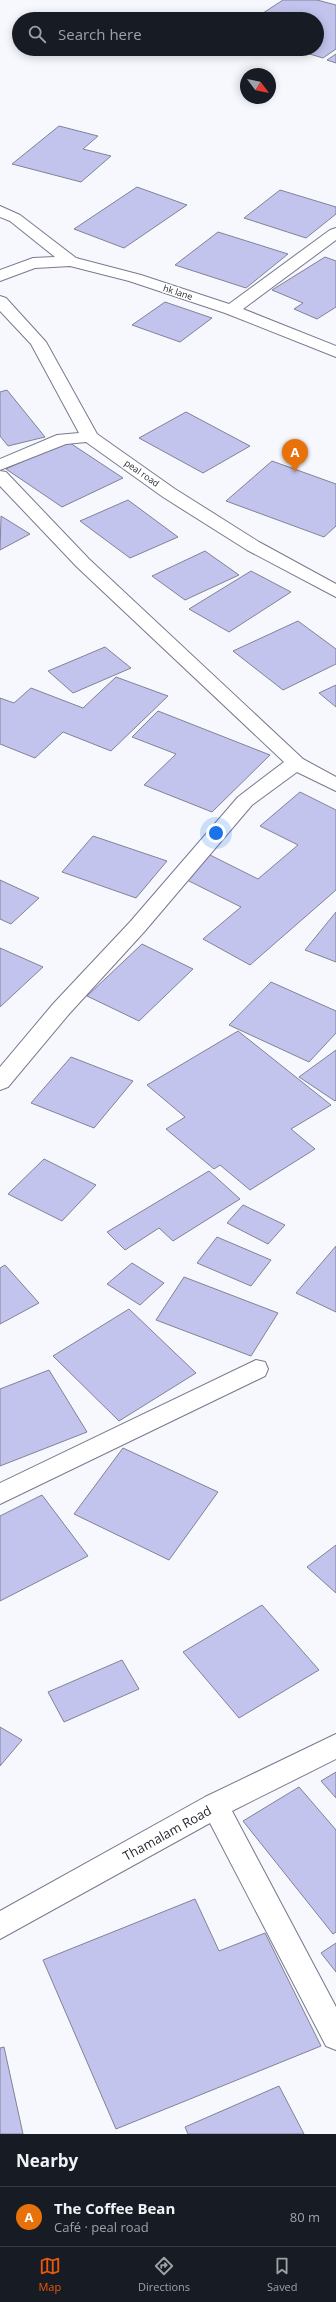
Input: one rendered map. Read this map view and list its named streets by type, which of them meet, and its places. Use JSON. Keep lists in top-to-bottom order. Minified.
{"streets":{"street":["hk lane","peal road","Thamalam Road"]},"north":"bottom right","page":{"search":"Search here","pins":"A","heading":"Nearby","list":[{"mark":"A","name":"The Coffee Bean","note":"Café · peal road","value":"80 m"}],"nav":["Map","Directions","Saved"]}}
